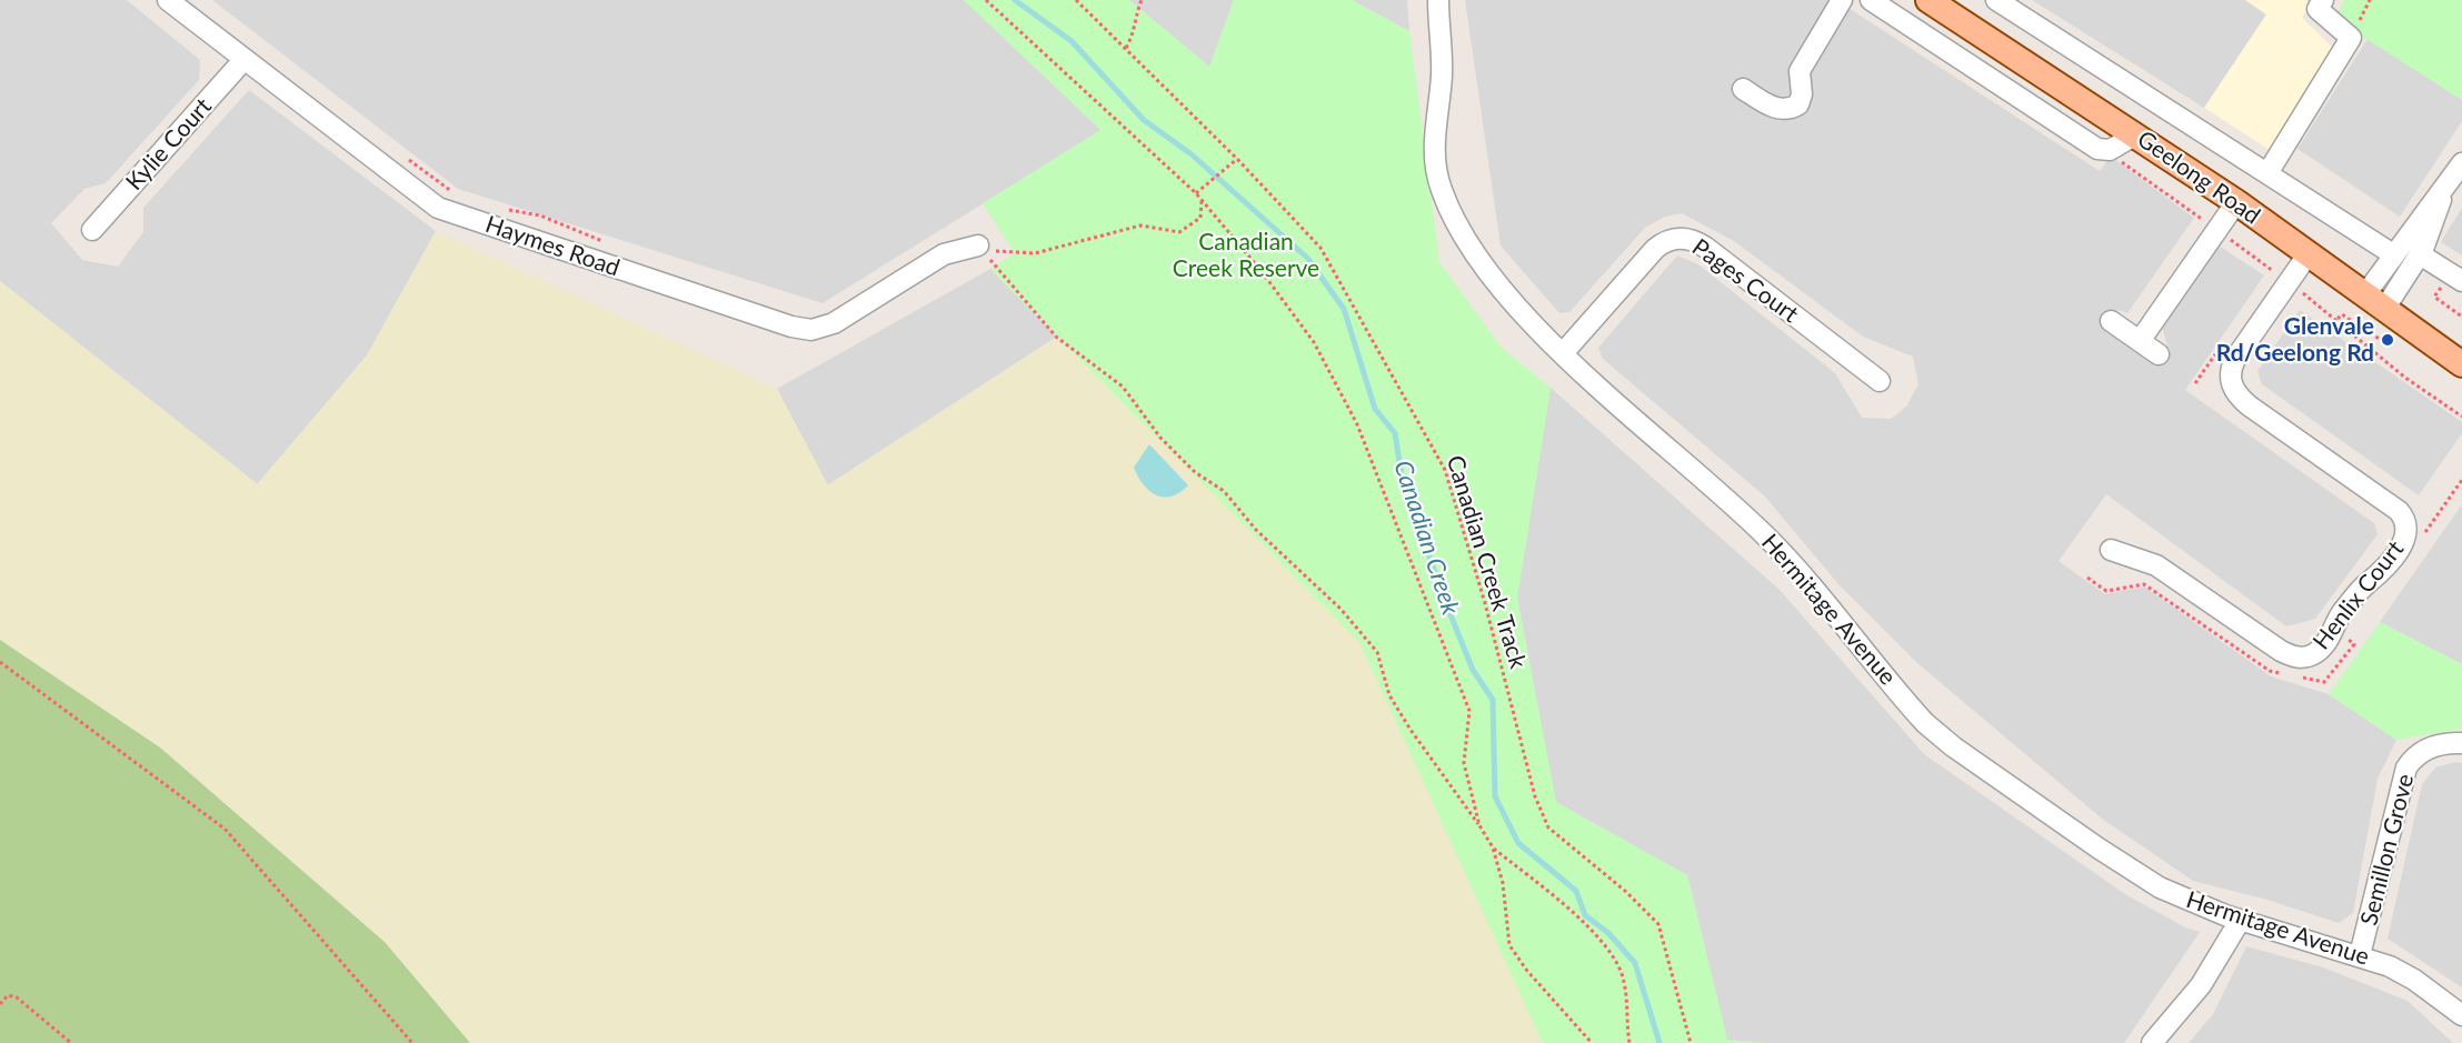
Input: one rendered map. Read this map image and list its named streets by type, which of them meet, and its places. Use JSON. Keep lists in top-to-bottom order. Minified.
{"streets":{"main road":["Geelong Road"],"street":["Kylie Court","Haymes Road","Pages Court","Henlix Court","Hermitage Avenue","Semillon Grove"],"path":["Canadian Creek Track"]},"crossings":[["Kylie Court","Haymes Road"],["Geelong Road","Henlix Court"],["Pages Court","Hermitage Avenue"],["Hermitage Avenue","Semillon Grove"]],"water":["Canadian Creek"],"parks":["Canadian Creek Reserve"],"places":["Glenvale Rd/Geelong Rd"]}
